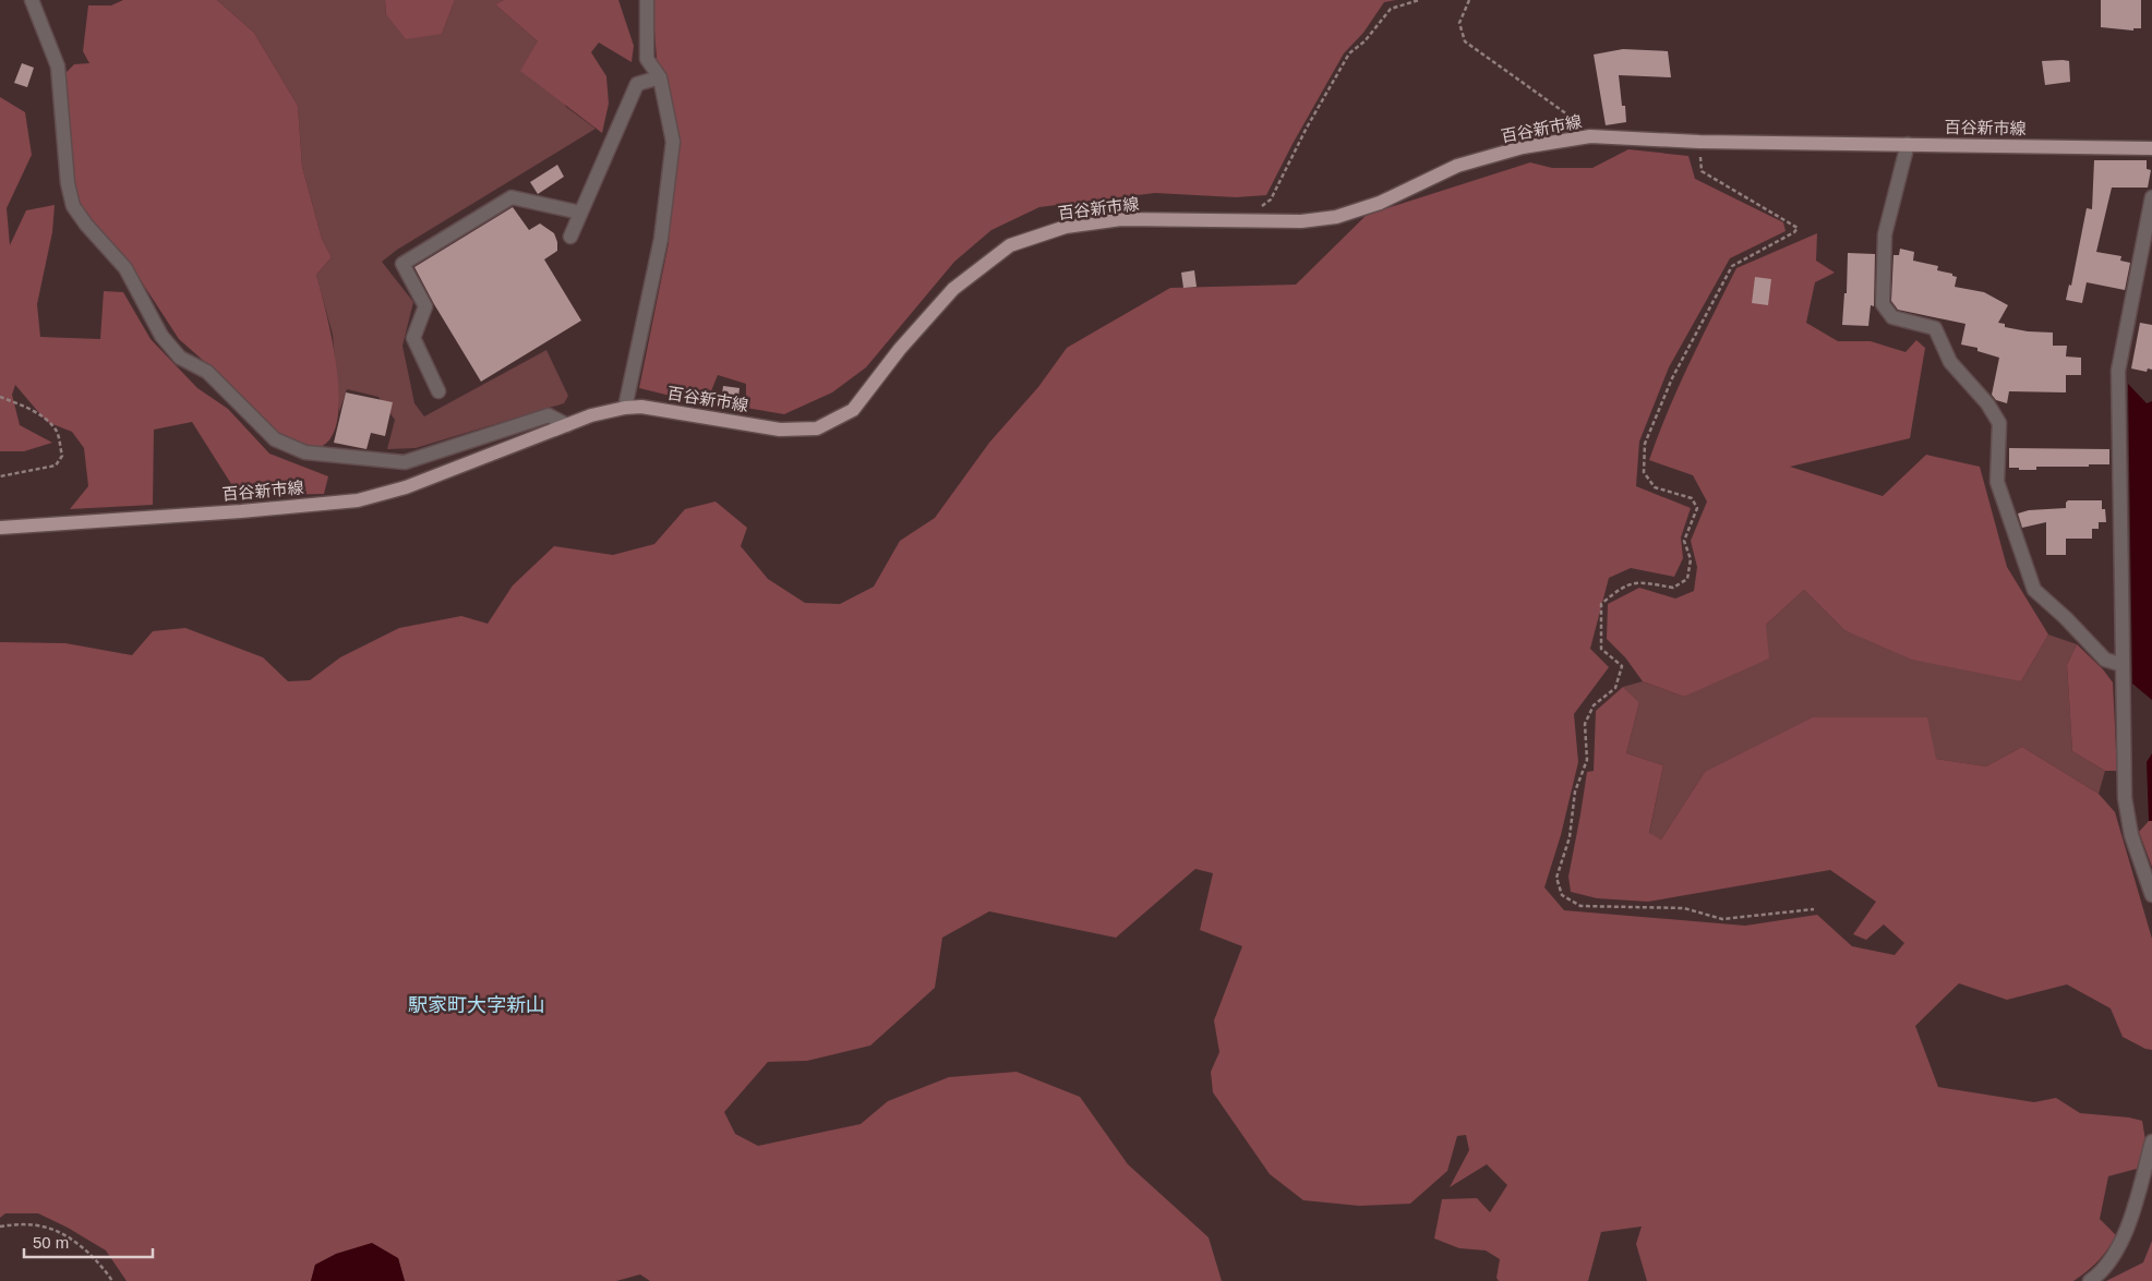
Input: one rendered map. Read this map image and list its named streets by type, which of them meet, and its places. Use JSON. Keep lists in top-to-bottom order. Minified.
{"streets":{"main road":["百谷新市線"]},"districts":["駅家町大字新山"],"scale_bar":"50 m"}
